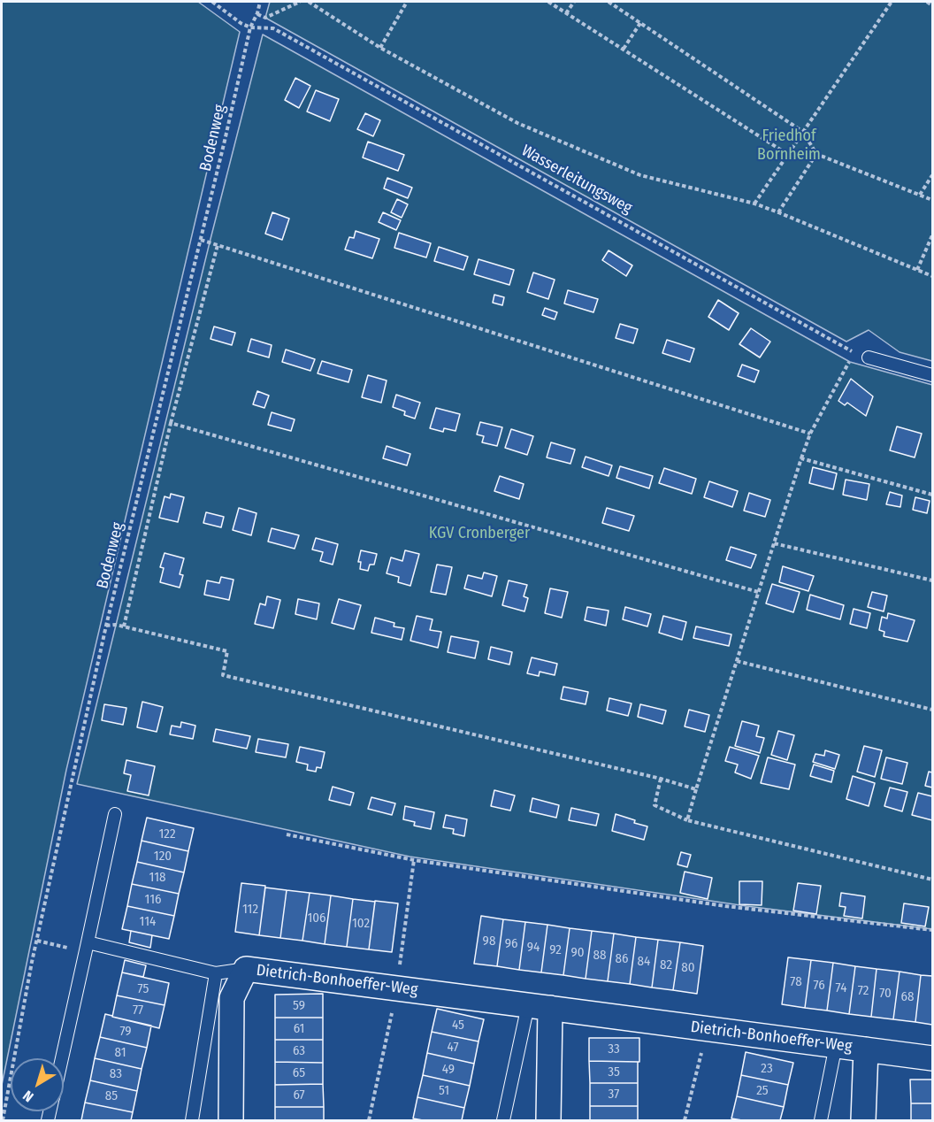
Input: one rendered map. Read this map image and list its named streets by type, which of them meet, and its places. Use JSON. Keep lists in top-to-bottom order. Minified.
{"streets":{"street":["Dietrich-Bonhoeffer-Weg"],"path":["Bodenweg","Wasserleitungsweg"]},"crossings":[["Bodenweg","Wasserleitungsweg"]],"parks":["Friedhof Bornheim","KGV Cronberger"],"house_numbers":["122","120","118","116","112","106","114","102","98","96","94","92","90","88","86","84","82","80","78","76","74","75","72","70","68","59","77","45","61","79","47","33","63","81","23","49","35","65","83","51","25","37","67","85"],"north":"bottom left"}
